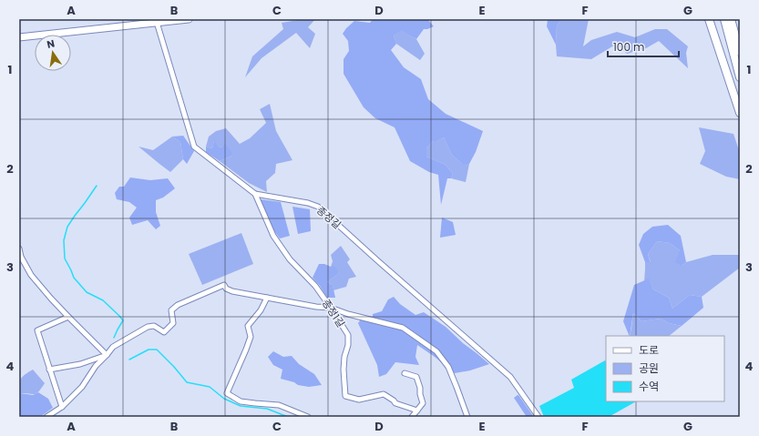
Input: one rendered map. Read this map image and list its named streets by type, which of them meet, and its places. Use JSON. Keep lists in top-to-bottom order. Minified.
{"streets":{"street":["종정길","종정1길"]},"crossings":[["종정길","종정1길"]],"legend":["도로","공원","수역"],"scale_bar":"100 m","north":"top","grid":{"columns":["A","B","C","D","E","F","G"],"rows":["1","2","3","4"]}}
